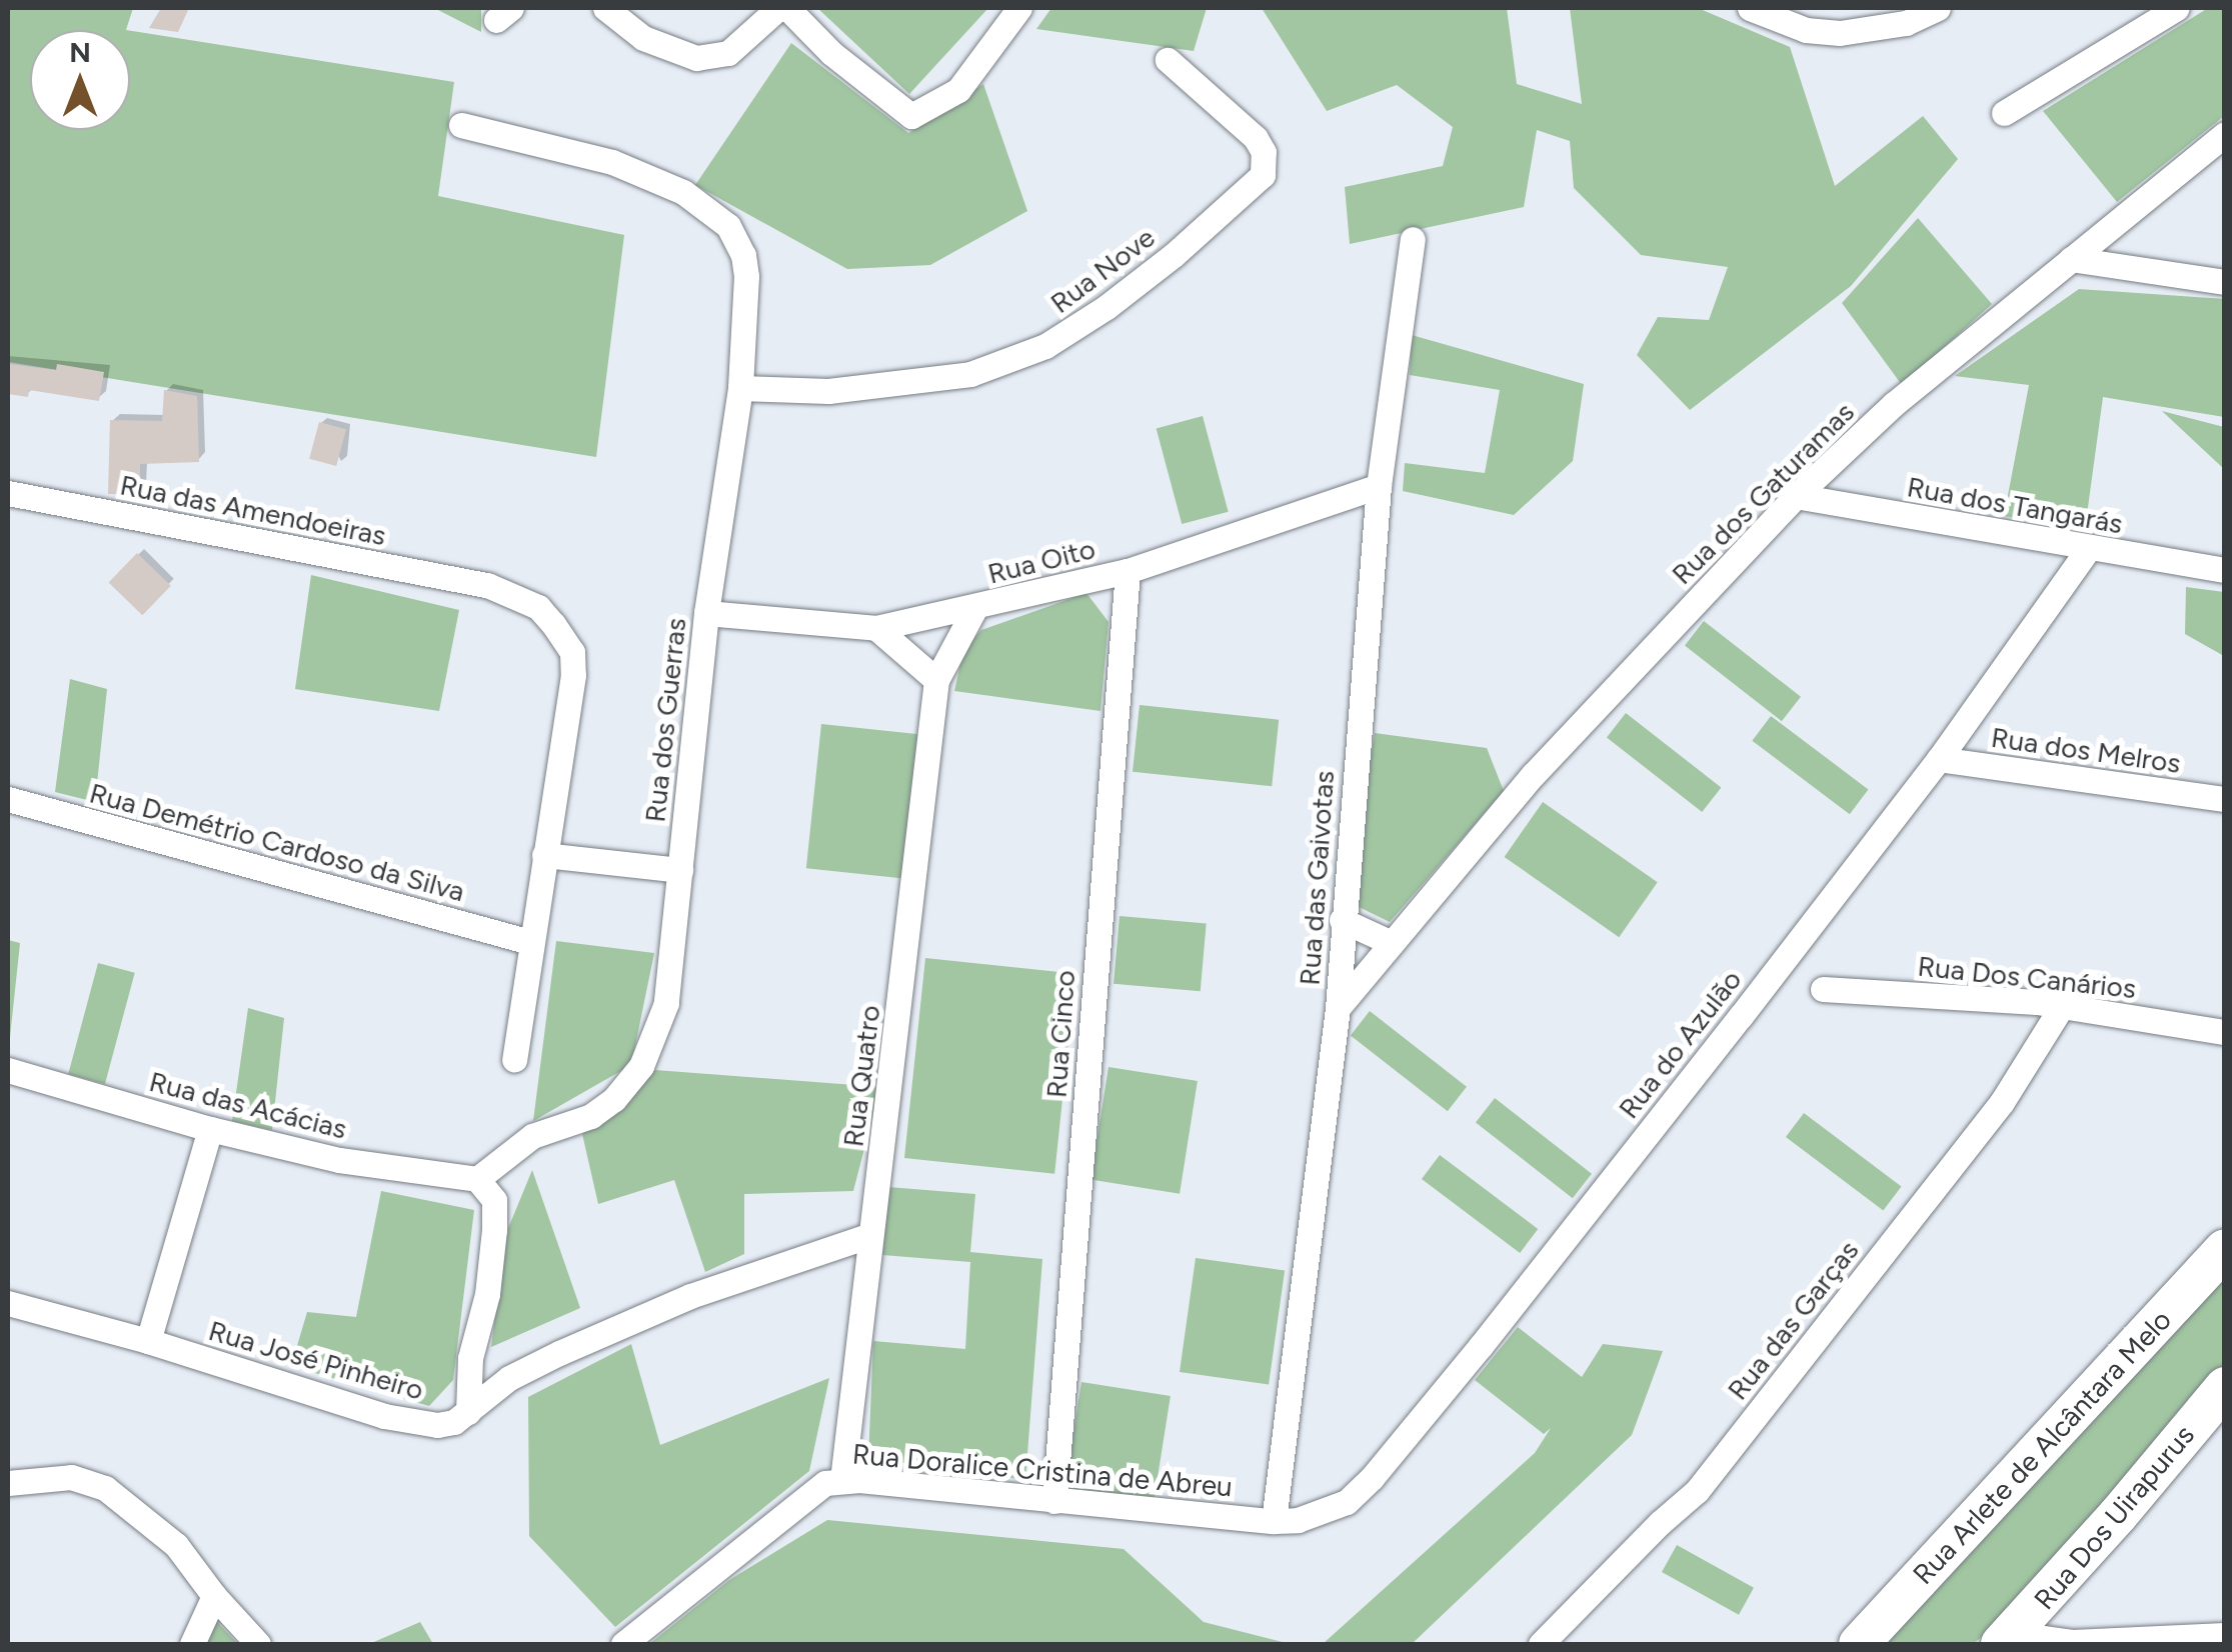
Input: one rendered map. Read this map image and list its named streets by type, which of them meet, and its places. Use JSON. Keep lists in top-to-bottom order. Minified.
{"streets":{"main road":["Rua Arlete de Alcântara Melo","Rua Dos Uirapurus"],"street":["Rua Nove","Rua dos Gaturamas","Rua dos Tangarás","Rua das Amendoeiras","Rua Oito","Rua dos Guerras","Rua dos Melros","Rua Demétrio Cardoso da Silva","Rua das Gaivotas","Rua Dos Canários","Rua Cinco","Rua do Azulão","Rua Quatro","Rua das Acácias","Rua das Garças","Rua José Pinheiro","Rua Doralice Cristina de Abreu"]},"crossings":[["Rua Nove","Rua dos Guerras"],["Rua dos Gaturamas","Rua dos Tangarás"],["Rua dos Gaturamas","Rua das Gaivotas"],["Rua dos Tangarás","Rua do Azulão"],["Rua das Amendoeiras","Rua Demétrio Cardoso da Silva"],["Rua Oito","Rua dos Guerras"],["Rua Oito","Rua das Gaivotas"],["Rua Oito","Rua Cinco"],["Rua Oito","Rua Quatro"],["Rua dos Guerras","Rua das Acácias"],["Rua dos Melros","Rua do Azulão"],["Rua das Gaivotas","Rua do Azulão"],["Rua das Gaivotas","Rua Doralice Cristina de Abreu"],["Rua Dos Canários","Rua das Garças"],["Rua Cinco","Rua Doralice Cristina de Abreu"],["Rua do Azulão","Rua Doralice Cristina de Abreu"],["Rua Quatro","Rua José Pinheiro"],["Rua Quatro","Rua Doralice Cristina de Abreu"]],"north":"top"}
